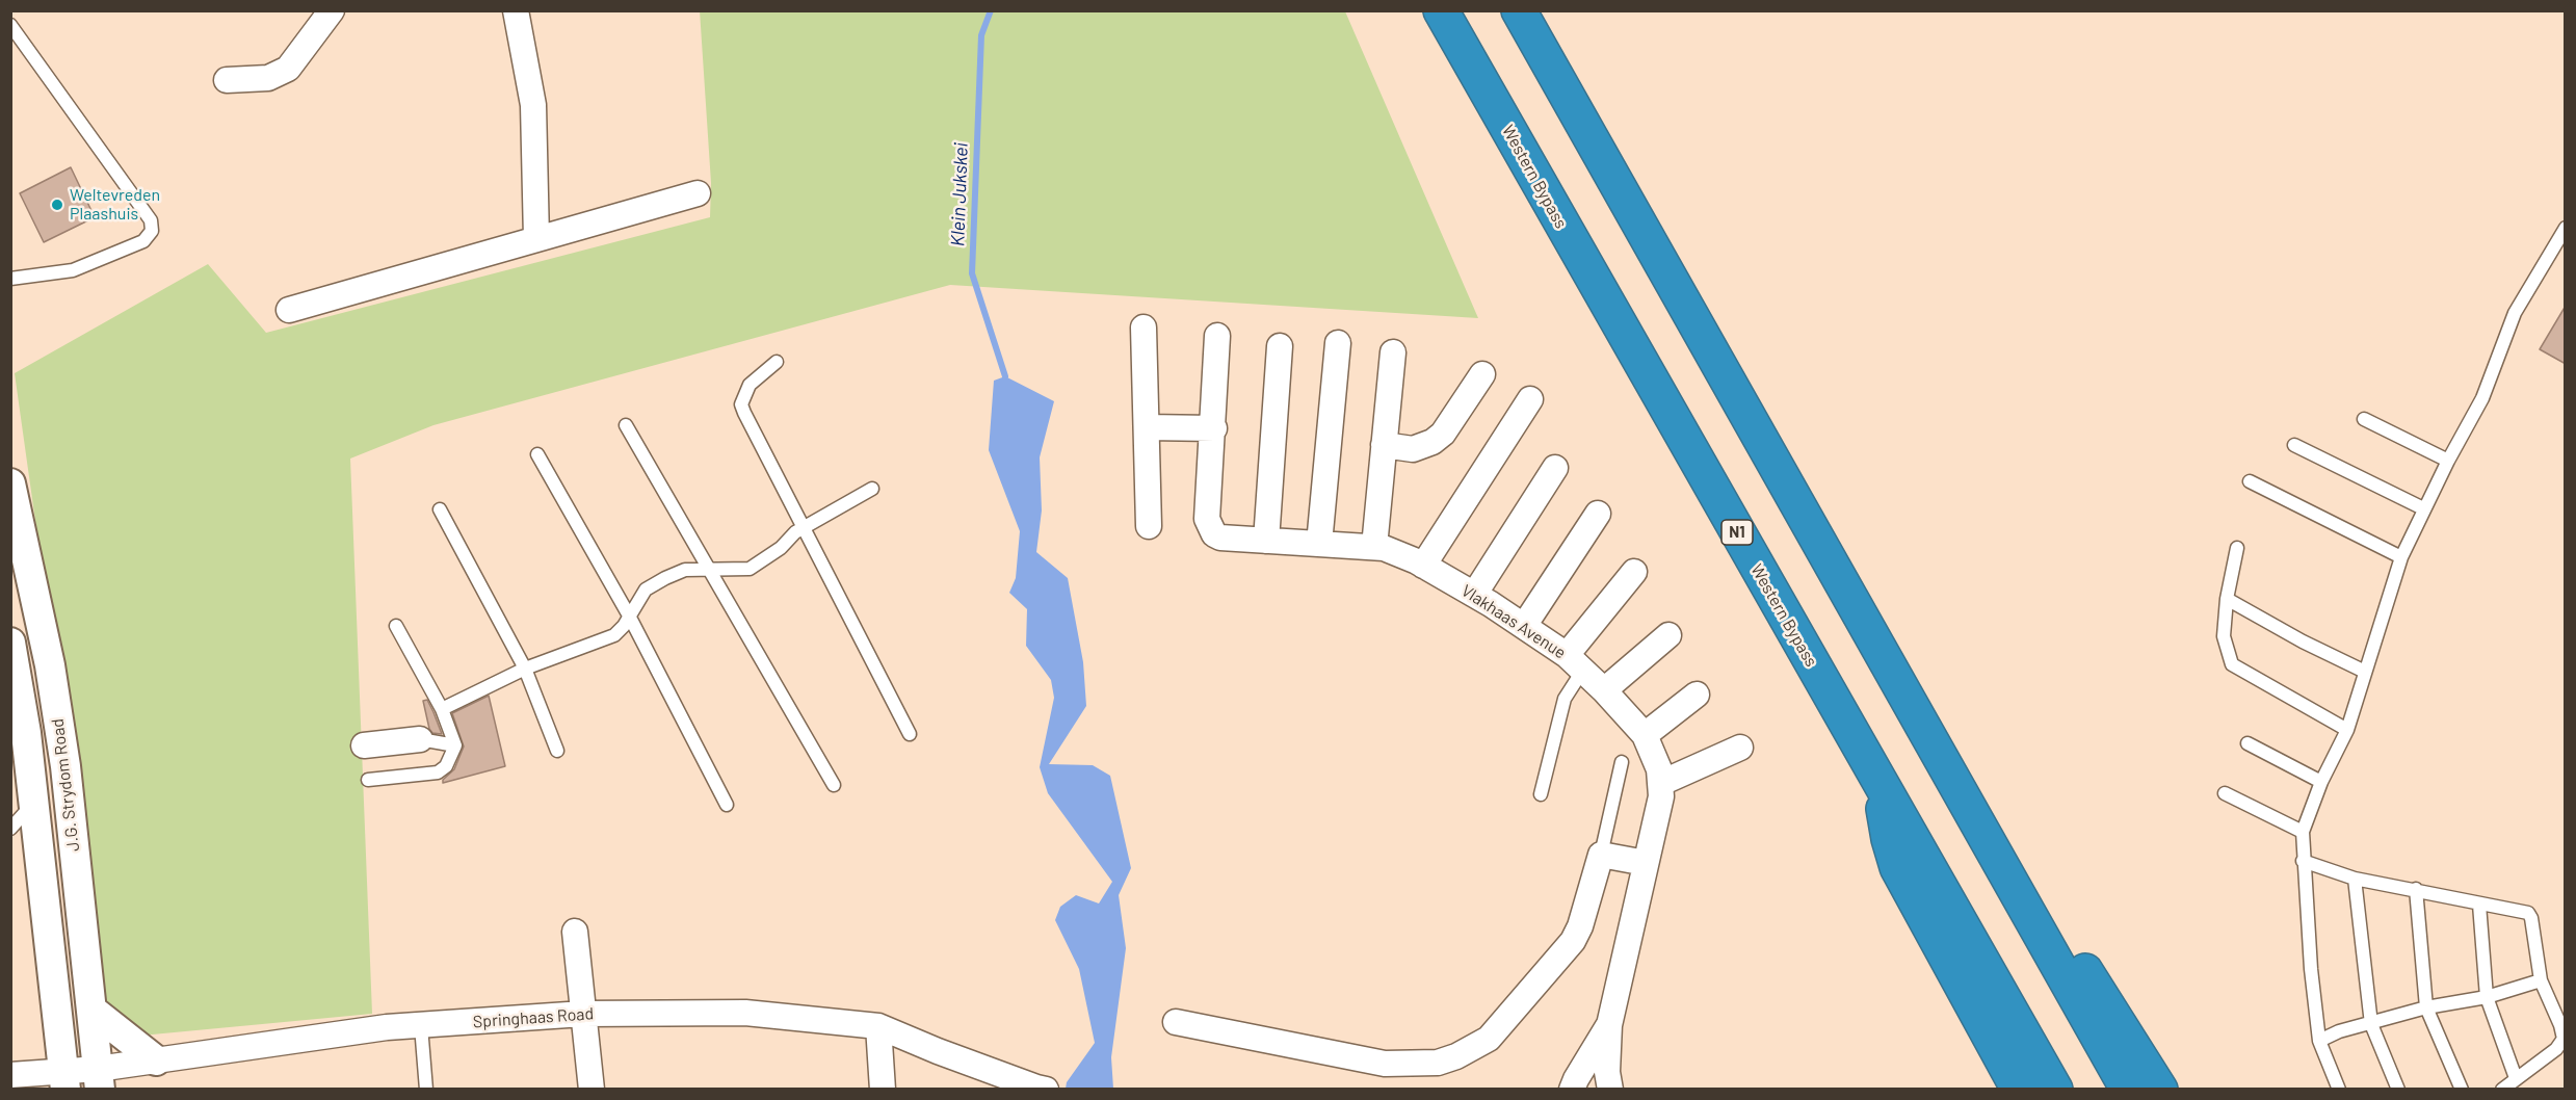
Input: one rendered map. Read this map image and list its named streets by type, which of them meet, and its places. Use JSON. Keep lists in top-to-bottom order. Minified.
{"streets":{"highway":["Western Bypass","N1"],"street":["Vlakhaas Avenue","J.G. Strydom Road","Springhaas Road"]},"crossings":[["J.G. Strydom Road","Springhaas Road"]],"water":["Klein Jukskei"],"places":["Weltevreden Plaashuis"]}
